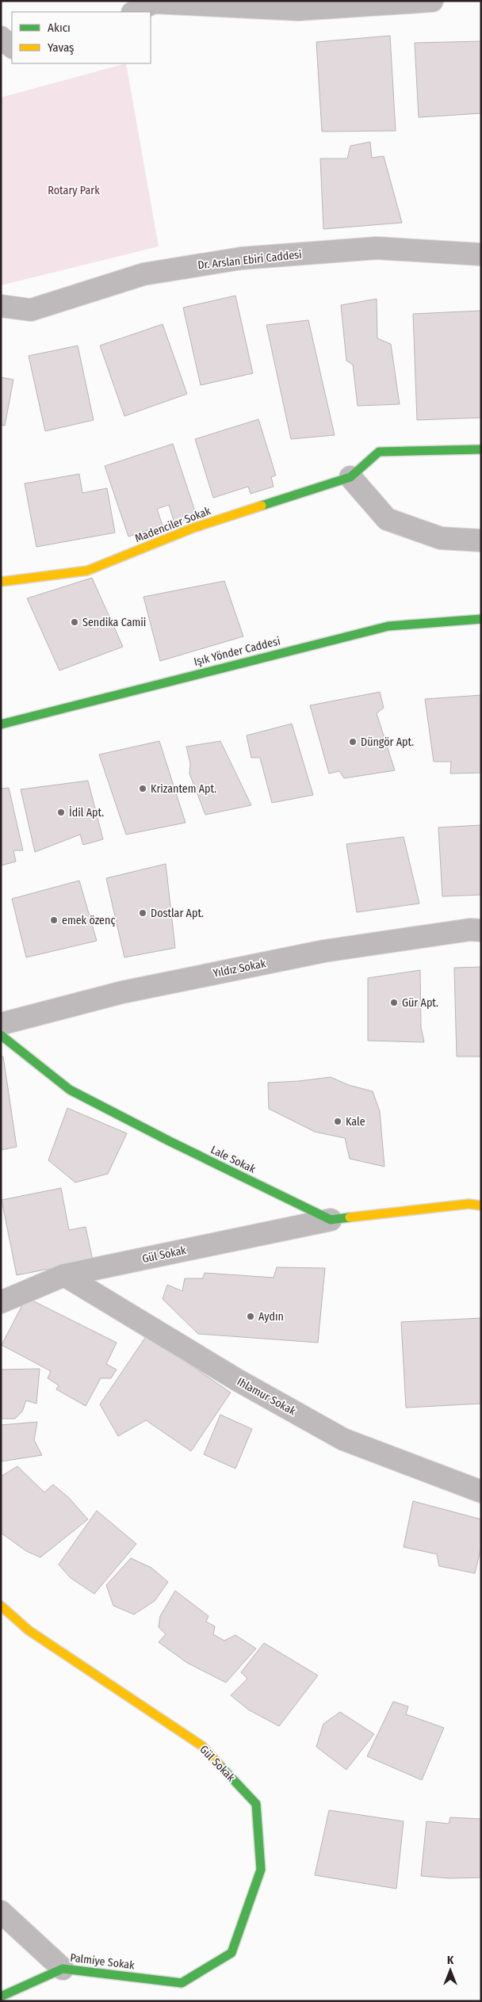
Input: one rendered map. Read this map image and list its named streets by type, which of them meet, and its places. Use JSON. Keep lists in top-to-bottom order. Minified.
{"streets":{"street":["Dr. Arslan Ebiri Caddesi","Madenciler Sokak","Işık Yönder Caddesi","Yıldız Sokak","Lale Sokak","Gül Sokak","Ihlamur Sokak","Palmiye Sokak"]},"crossings":[["Lale Sokak","Gül Sokak"],["Gül Sokak","Ihlamur Sokak"],["Gül Sokak","Palmiye Sokak"]],"parks":["Rotary Park"],"places":["Sendika Camii","Düngör Apt.","Krizantem Apt.","İdil Apt.","Dostlar Apt.","emek özenç","Gür Apt.","Kale","Aydın"],"legend":["Akıcı","Yavaş"],"north":"top"}
